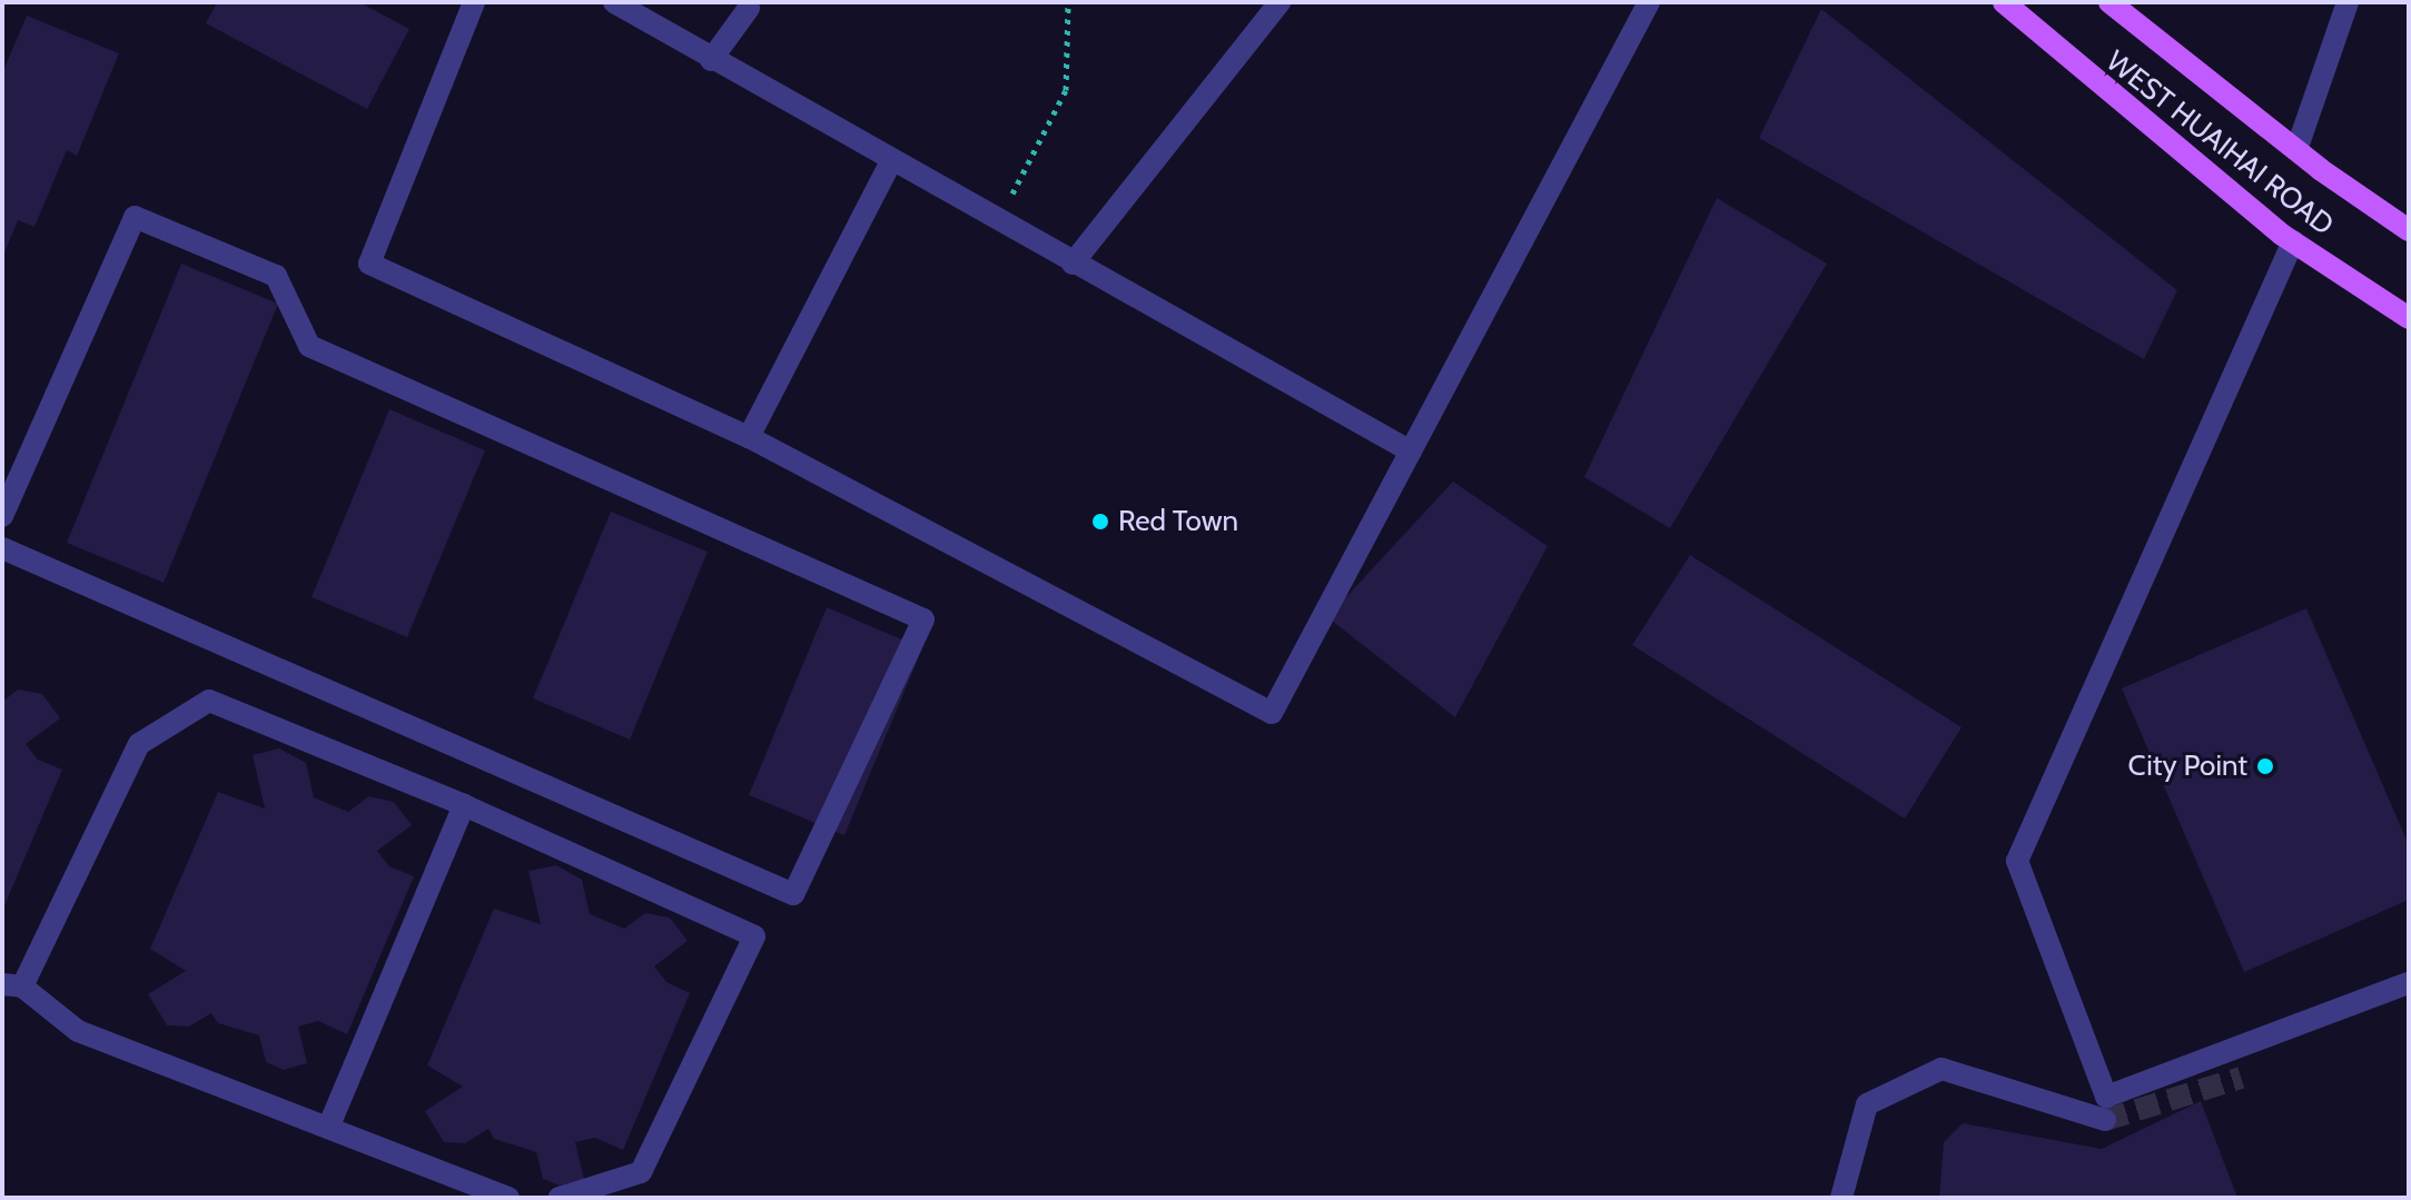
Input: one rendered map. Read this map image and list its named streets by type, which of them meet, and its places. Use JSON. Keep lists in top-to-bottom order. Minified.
{"streets":{"main road":["WEST HUAIHAI ROAD"]},"places":["Red Town","City Point"]}
